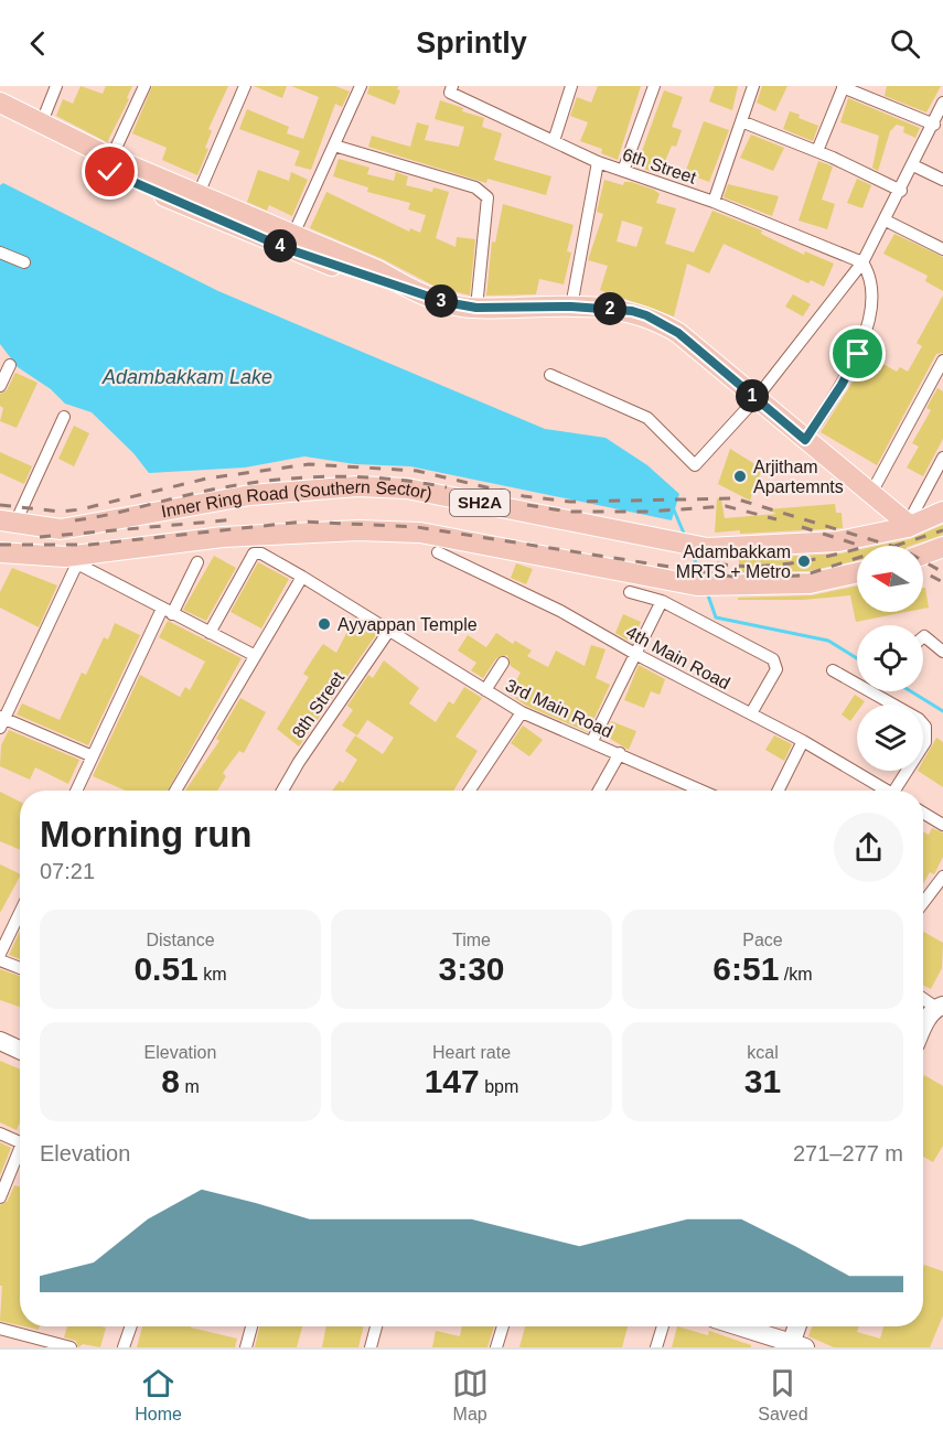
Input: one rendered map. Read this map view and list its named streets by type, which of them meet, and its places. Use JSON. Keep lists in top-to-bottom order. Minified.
{"streets":{"main road":["SH2A","Inner Ring Road (Southern Sector)"],"street":["6th Street","4th Main Road","8th Street","3rd Main Road"]},"crossings":[["8th Street","3rd Main Road"]],"water":["Adambakkam Lake"],"places":["Arjitham Apartemnts","Adambakkam MRTS + Metro","Ayyappan Temple"],"north":"left","page":{"header":"Sprintly","pins":["4","3","2","1"],"heading":["Morning run","07:21"],"stats":[["Distance","0.51 km"],["Time","3:30"],["Pace","6:51 /km"],["Elevation","8 m"],["Heart rate","147 bpm"],["kcal","31"]],"chart":["Elevation","271–277 m"],"tabs":["Home","Map","Saved"]}}
